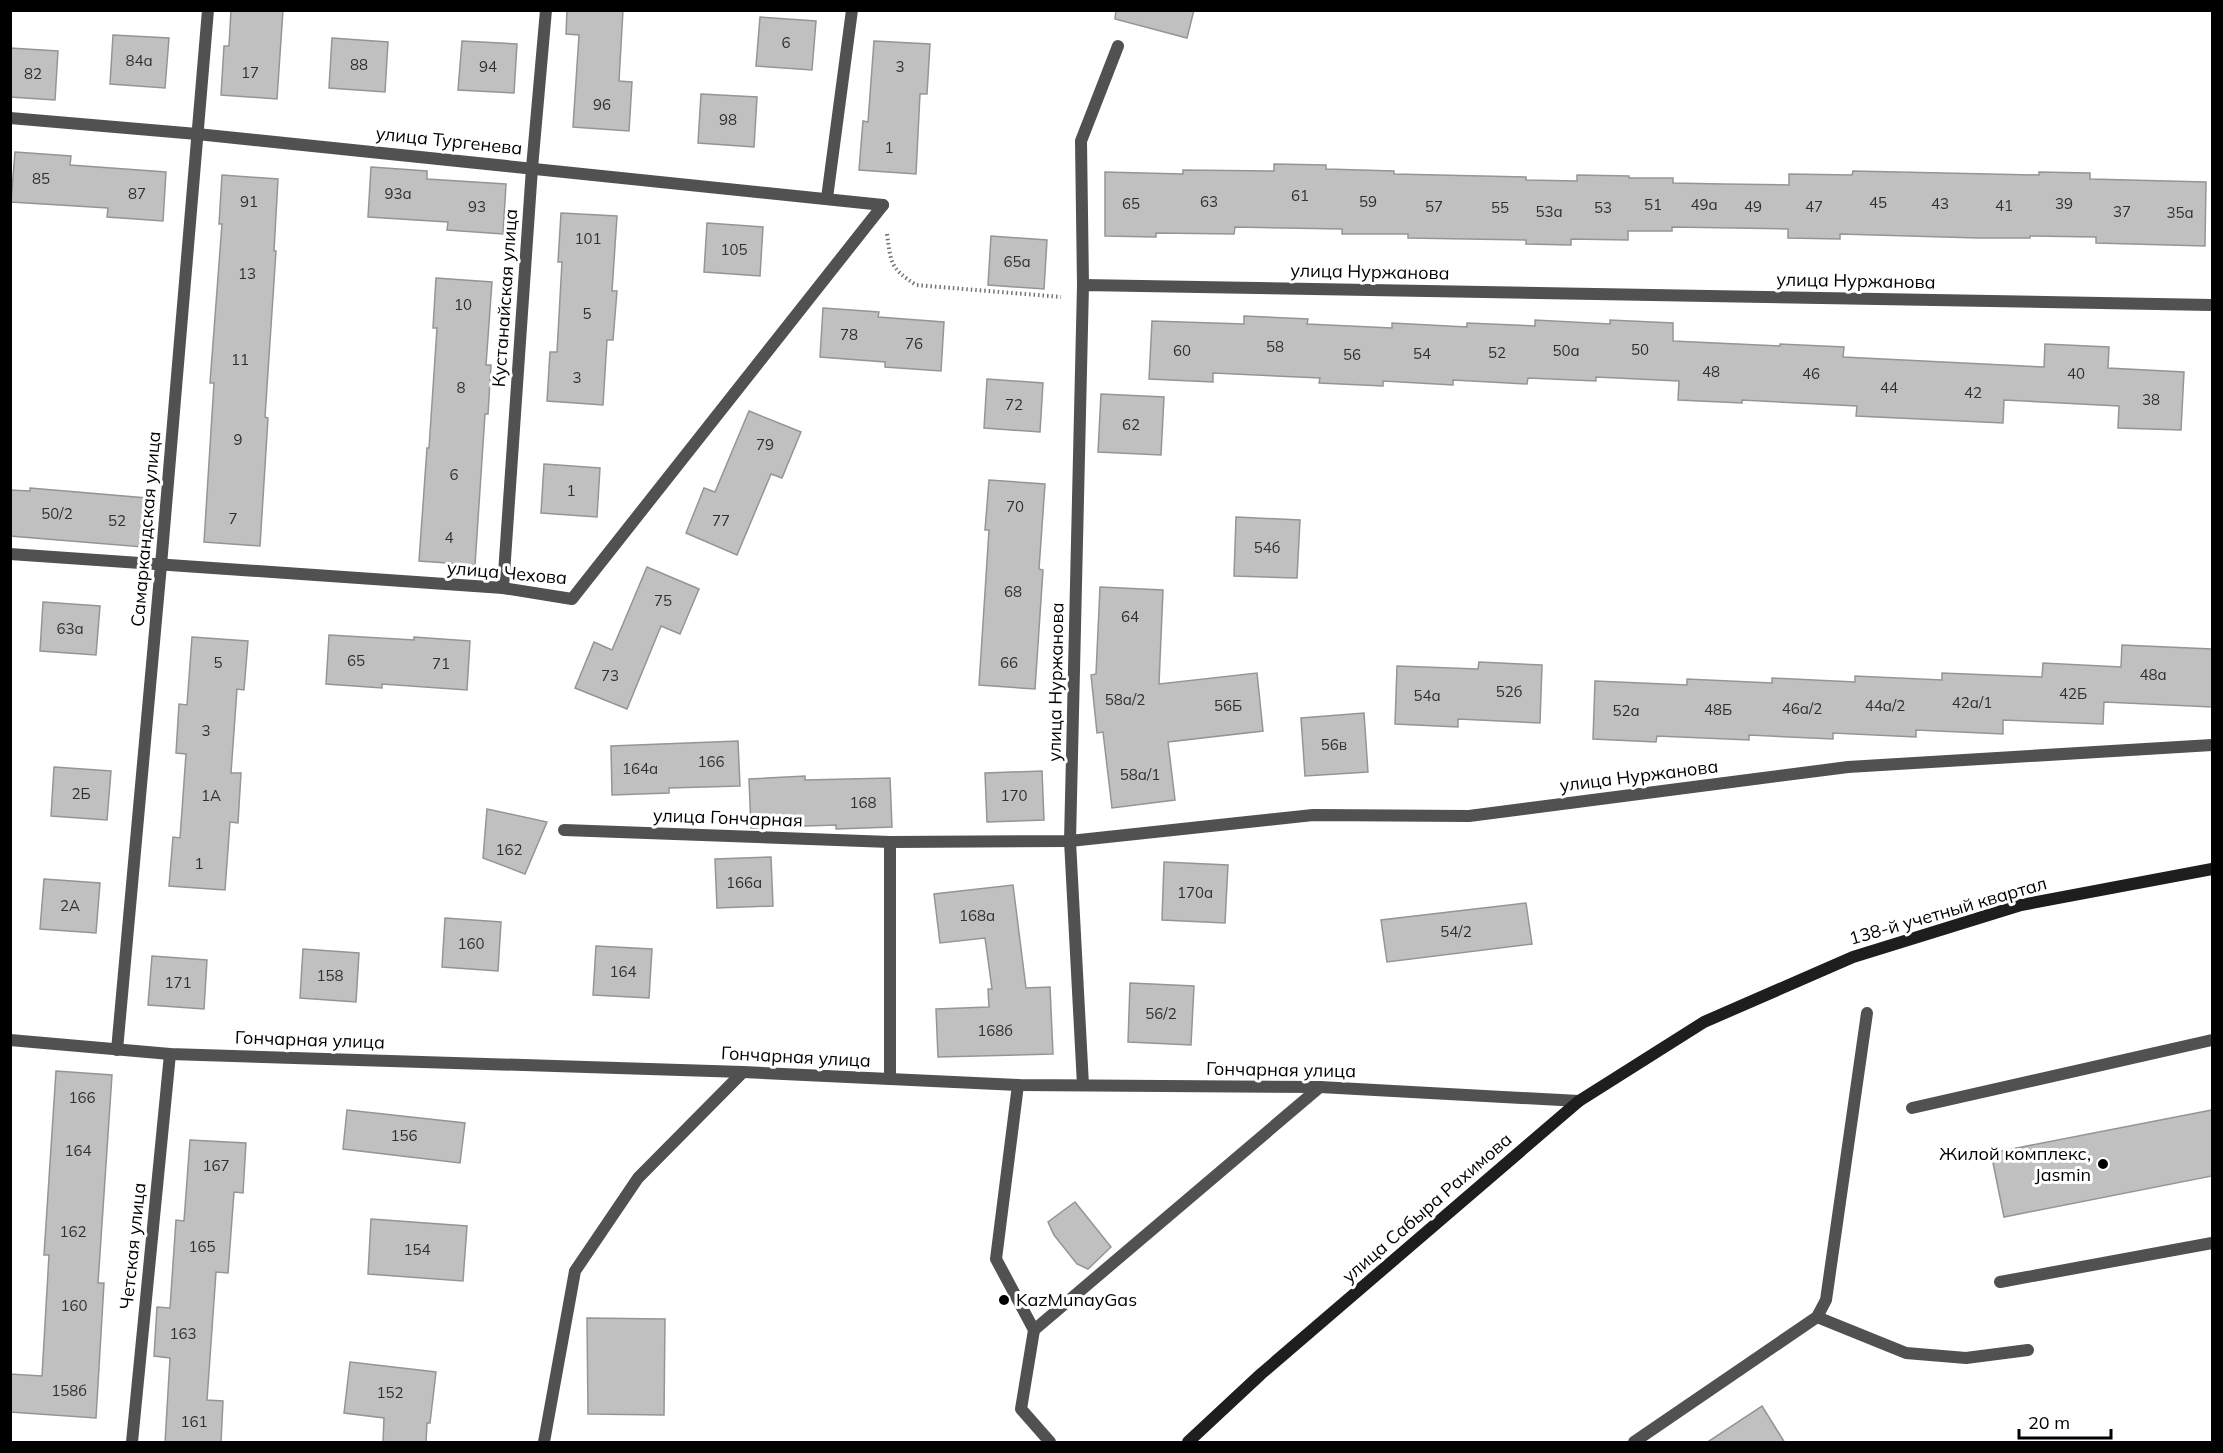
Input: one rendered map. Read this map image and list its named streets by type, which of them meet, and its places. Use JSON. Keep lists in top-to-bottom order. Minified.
{"streets":{"main road":["138-й учетный квартал","улица Сабыра Рахимова"],"street":["улица Тургенева","улица Нуржанова","Кустанайская улица","Самаркандская улица","улица Чехова","улица Гончарная","Гончарная улица","Четская улица"]},"crossings":[["улица Тургенева","Кустанайская улица"],["улица Тургенева","Самаркандская улица"],["улица Тургенева","улица Чехова"],["улица Нуржанова","улица Гончарная"],["улица Нуржанова","Гончарная улица"],["Кустанайская улица","улица Чехова"],["Самаркандская улица","улица Чехова"],["Самаркандская улица","Гончарная улица"],["138-й учетный квартал","улица Сабыра Рахимова"],["Гончарная улица","улица Сабыра Рахимова"],["Гончарная улица","Четская улица"]],"places":["Жилой комплекс, Jasmin","KazMunayGas"],"house_numbers":["6","84а","88","94","3","17","82","96","98","1","85","87","93а","61","91","63","59","45","65","43","39","51","49а","41","93","57","49","47","55","53","53а","37","35а","101","105","65а","13","10","5","78","76","58","50","60","50а","52","54","56","11","48","46","40","3","8","44","42","38","72","62","9","79","6","1","70","50/2","7","52","77","4","54б","68","75","64","63а","65","5","66","71","48а","73","52б","42Б","54а","58а/2","42а/1","56Б","44а/2","46а/2","48Б","52а","3","56в","166","164а","58а/1","2Б","1А","170","168","162","1","166а","170а","2А","168а","54/2","160","164","158","171","56/2","168б","166","156","164","167","162","165","154","160","163","158б","152","161"],"scale_bar":"20 m"}
